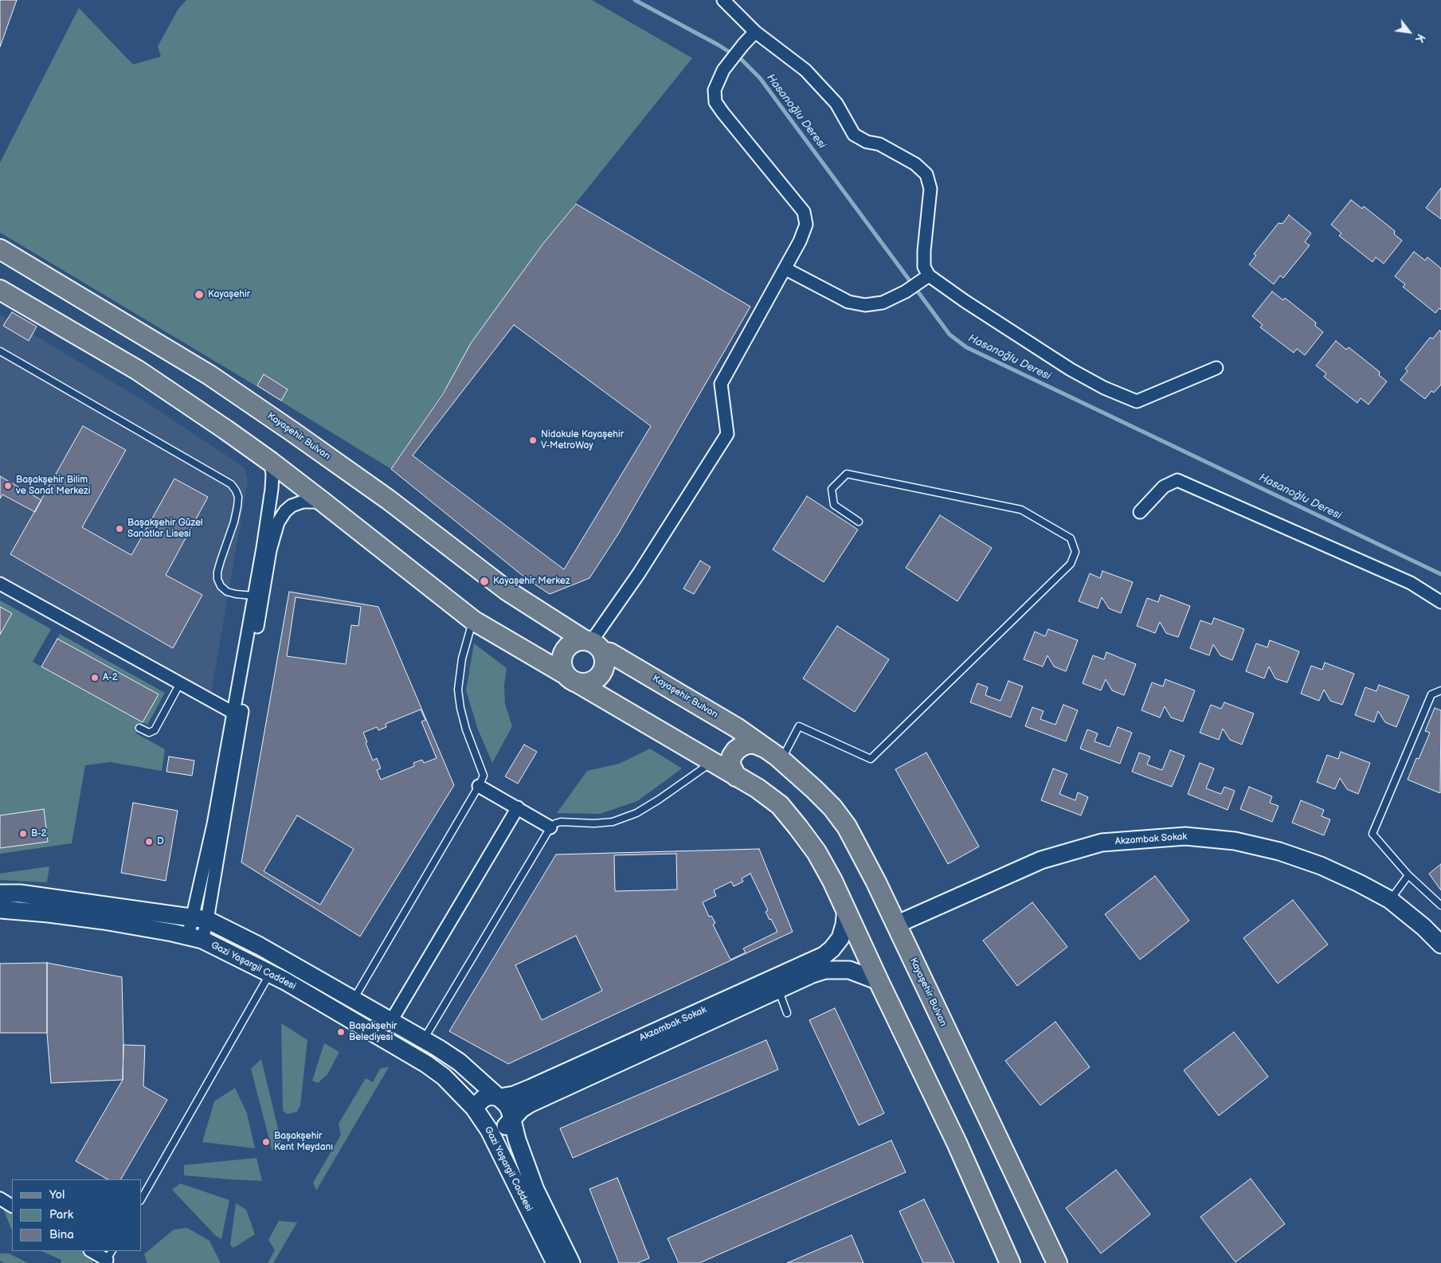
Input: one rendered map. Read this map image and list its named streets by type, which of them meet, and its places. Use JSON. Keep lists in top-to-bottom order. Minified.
{"streets":{"main road":["Kayaşehir Bulvarı"],"street":["Akzambak Sokak","Gazi Yaşargil Caddesi"]},"crossings":[["Kayaşehir Bulvarı","Akzambak Sokak"],["Akzambak Sokak","Gazi Yaşargil Caddesi"]],"water":["Hasanoğlu Deresi"],"places":["Kayaşehir","Nidakule Kayaşehir V-MetroWay","Başakşehir Bilim ve Sanat Merkezi","Başakşehir Güzel Sanatlar Lisesi","Kayaşehir Merkez","A-2","B-2","D","Başakşehir Belediyesi","Başakşehir Kent Meydanı"],"legend":["Yol","Park","Bina"],"north":"bottom right"}
